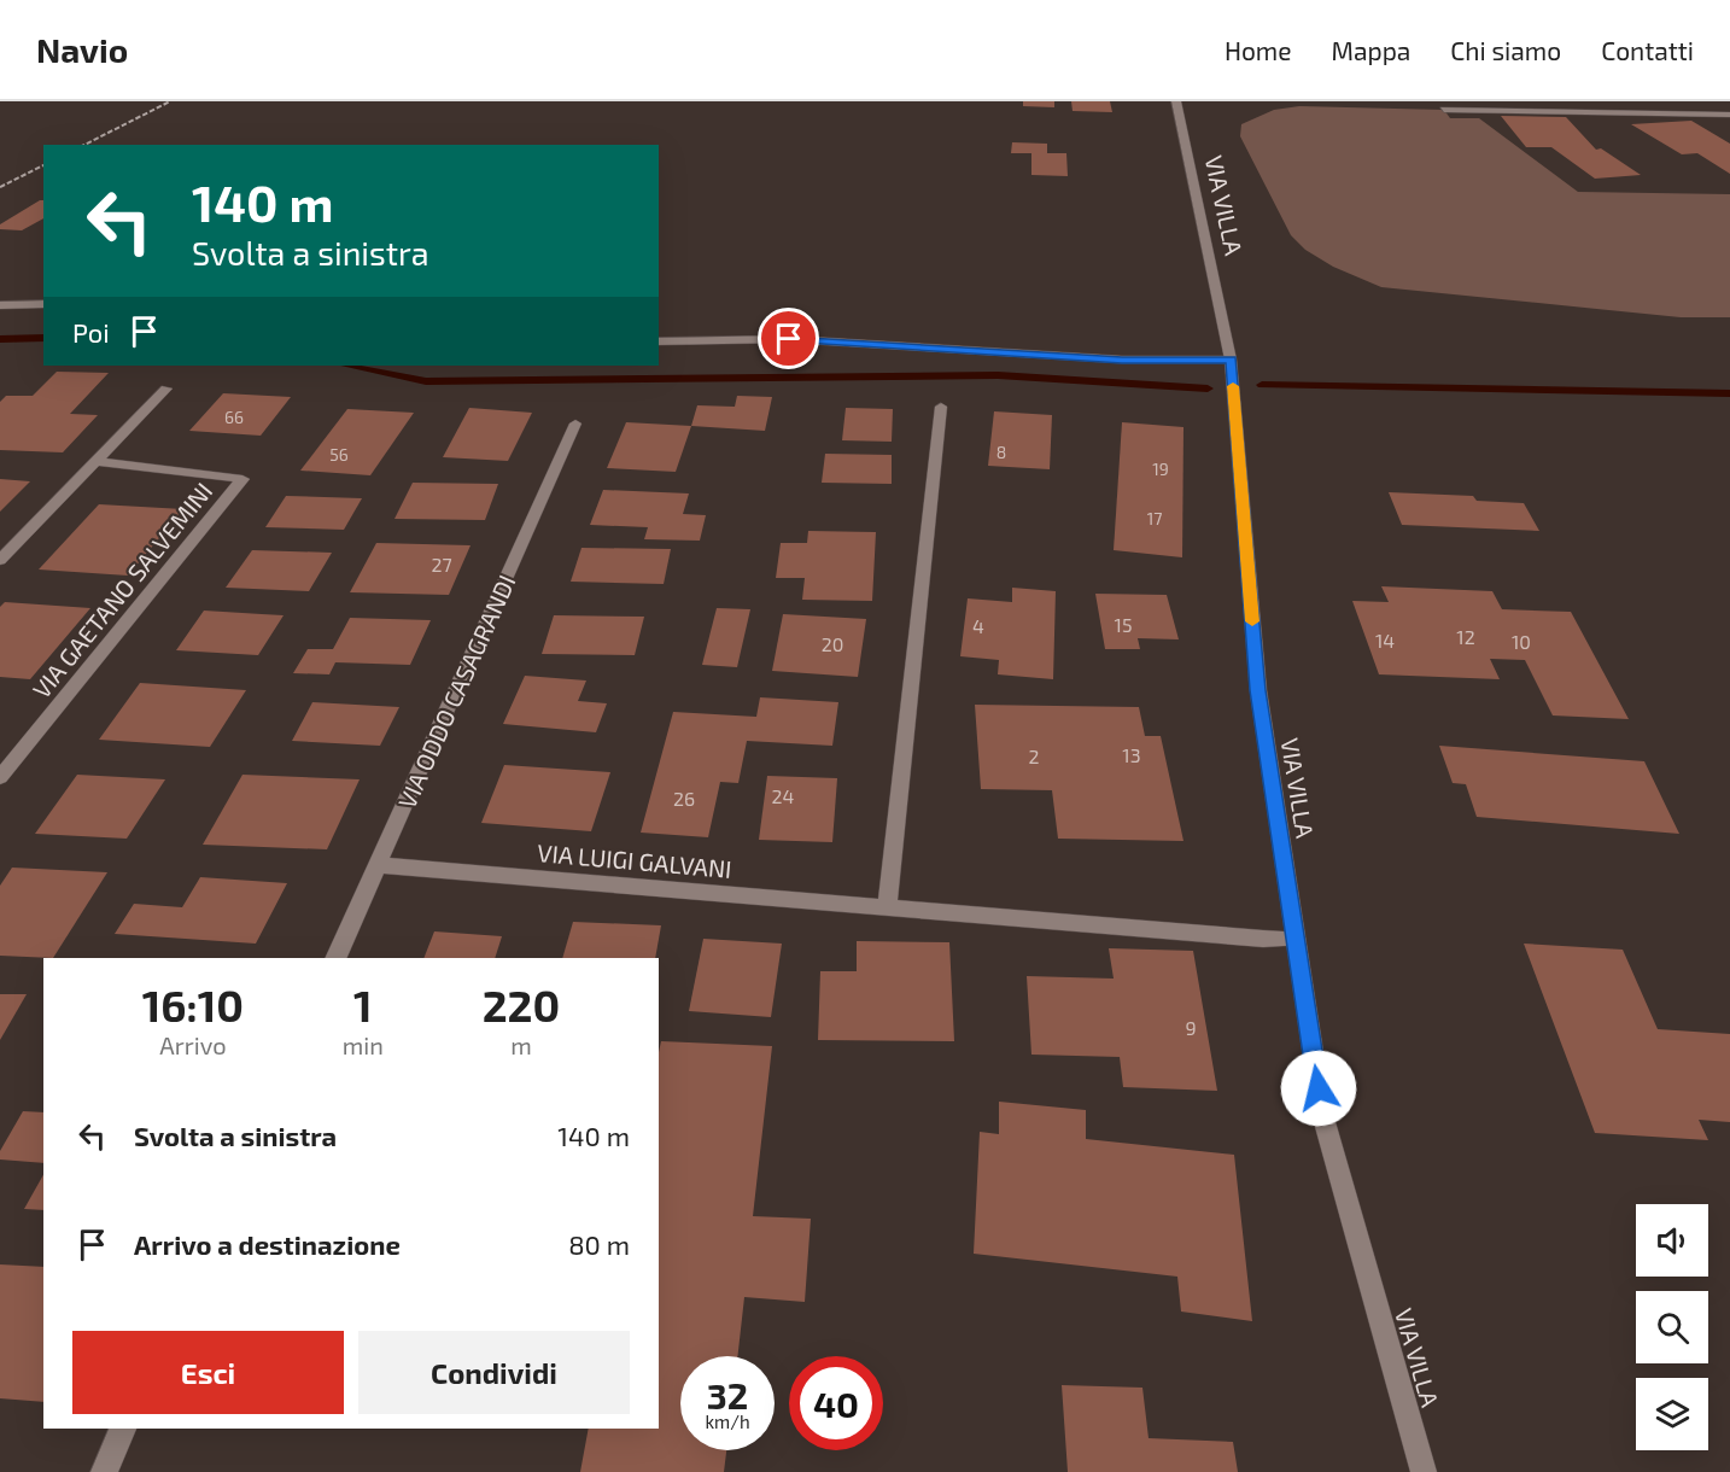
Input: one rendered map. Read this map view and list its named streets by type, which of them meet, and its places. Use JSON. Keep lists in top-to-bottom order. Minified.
{"streets":{"street":["VIA VILLA","VIA GAETANO SALVEMINI","VIA ODDO CASAGRANDI","VIA LUIGI GALVANI"]},"crossings":[["VIA VILLA","VIA LUIGI GALVANI"],["VIA ODDO CASAGRANDI","VIA LUIGI GALVANI"]],"house_numbers":["66","8","56","19","17","27","15","4","12","14","10","20","13","2","24","26","9"],"page":{"header":"Navio","nav":["Home","Mappa","Chi siamo","Contatti"],"turn":["140 m","Svolta a sinistra"],"then":"Poi","eta":["16:10","Arrivo","1","min","220","m"],"list":[{"name":"Svolta a sinistra","value":"140 m"},{"name":"Arrivo a destinazione","value":"80 m"}],"buttons":["Esci","Condividi"],"speed":"32 km/h","limit":"40"}}
